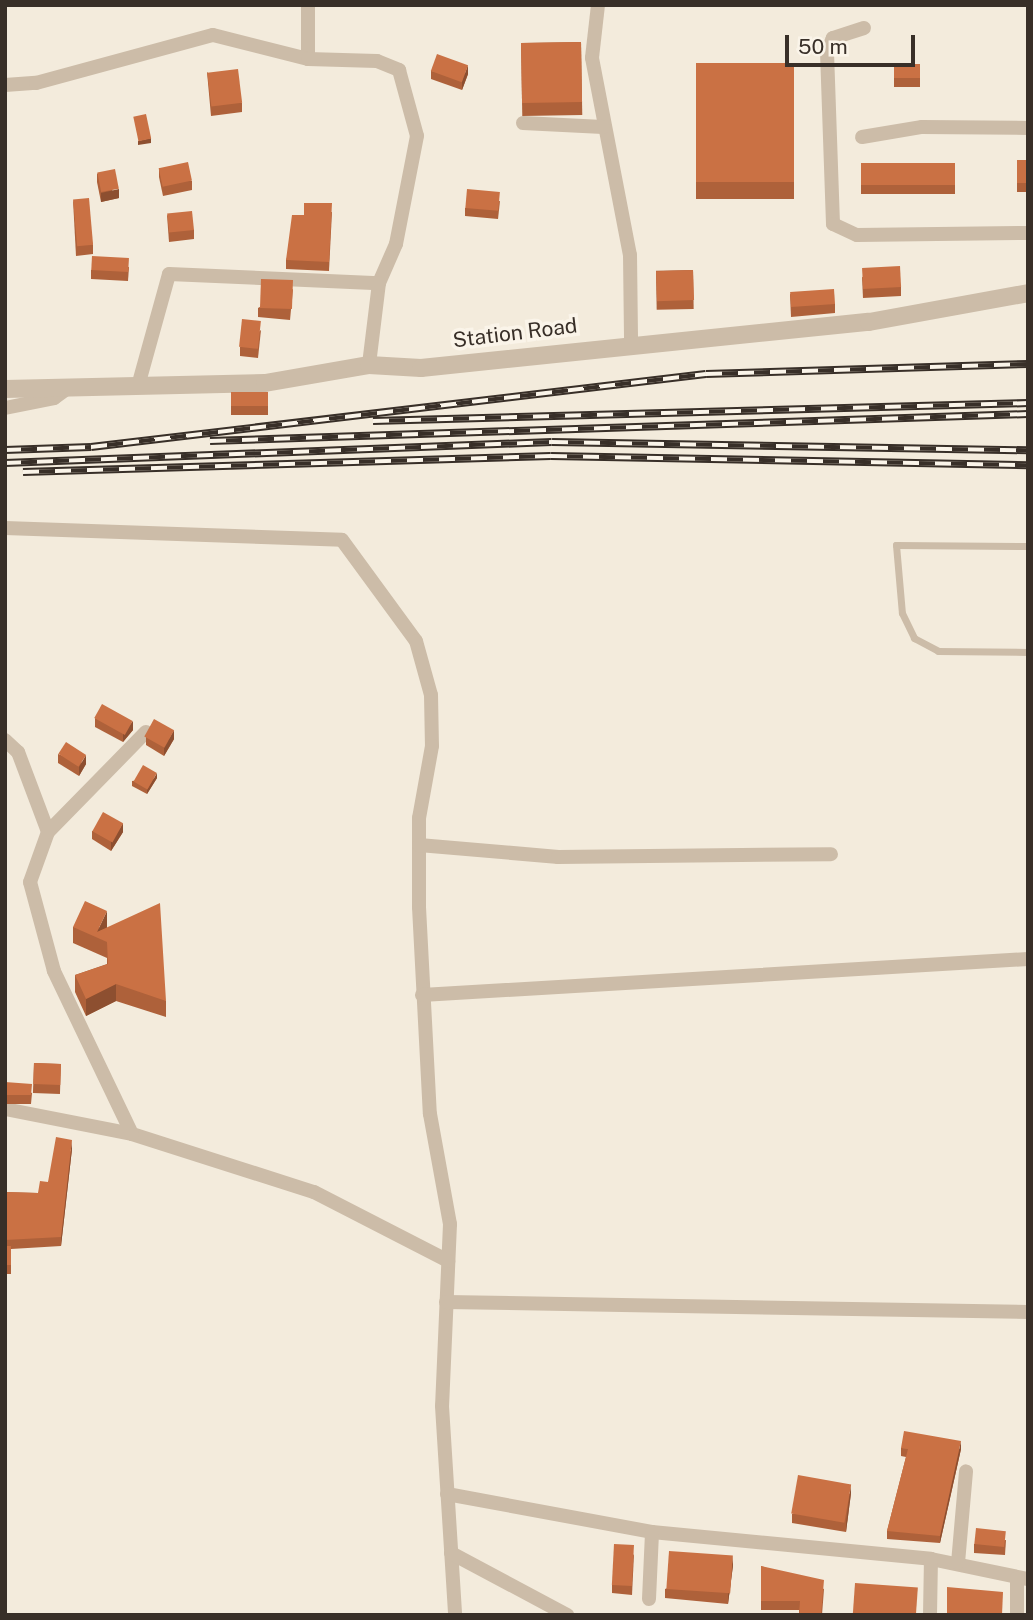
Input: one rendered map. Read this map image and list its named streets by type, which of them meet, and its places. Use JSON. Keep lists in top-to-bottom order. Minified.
{"streets":{"street":["Station Road"]},"scale_bar":"50 m"}
